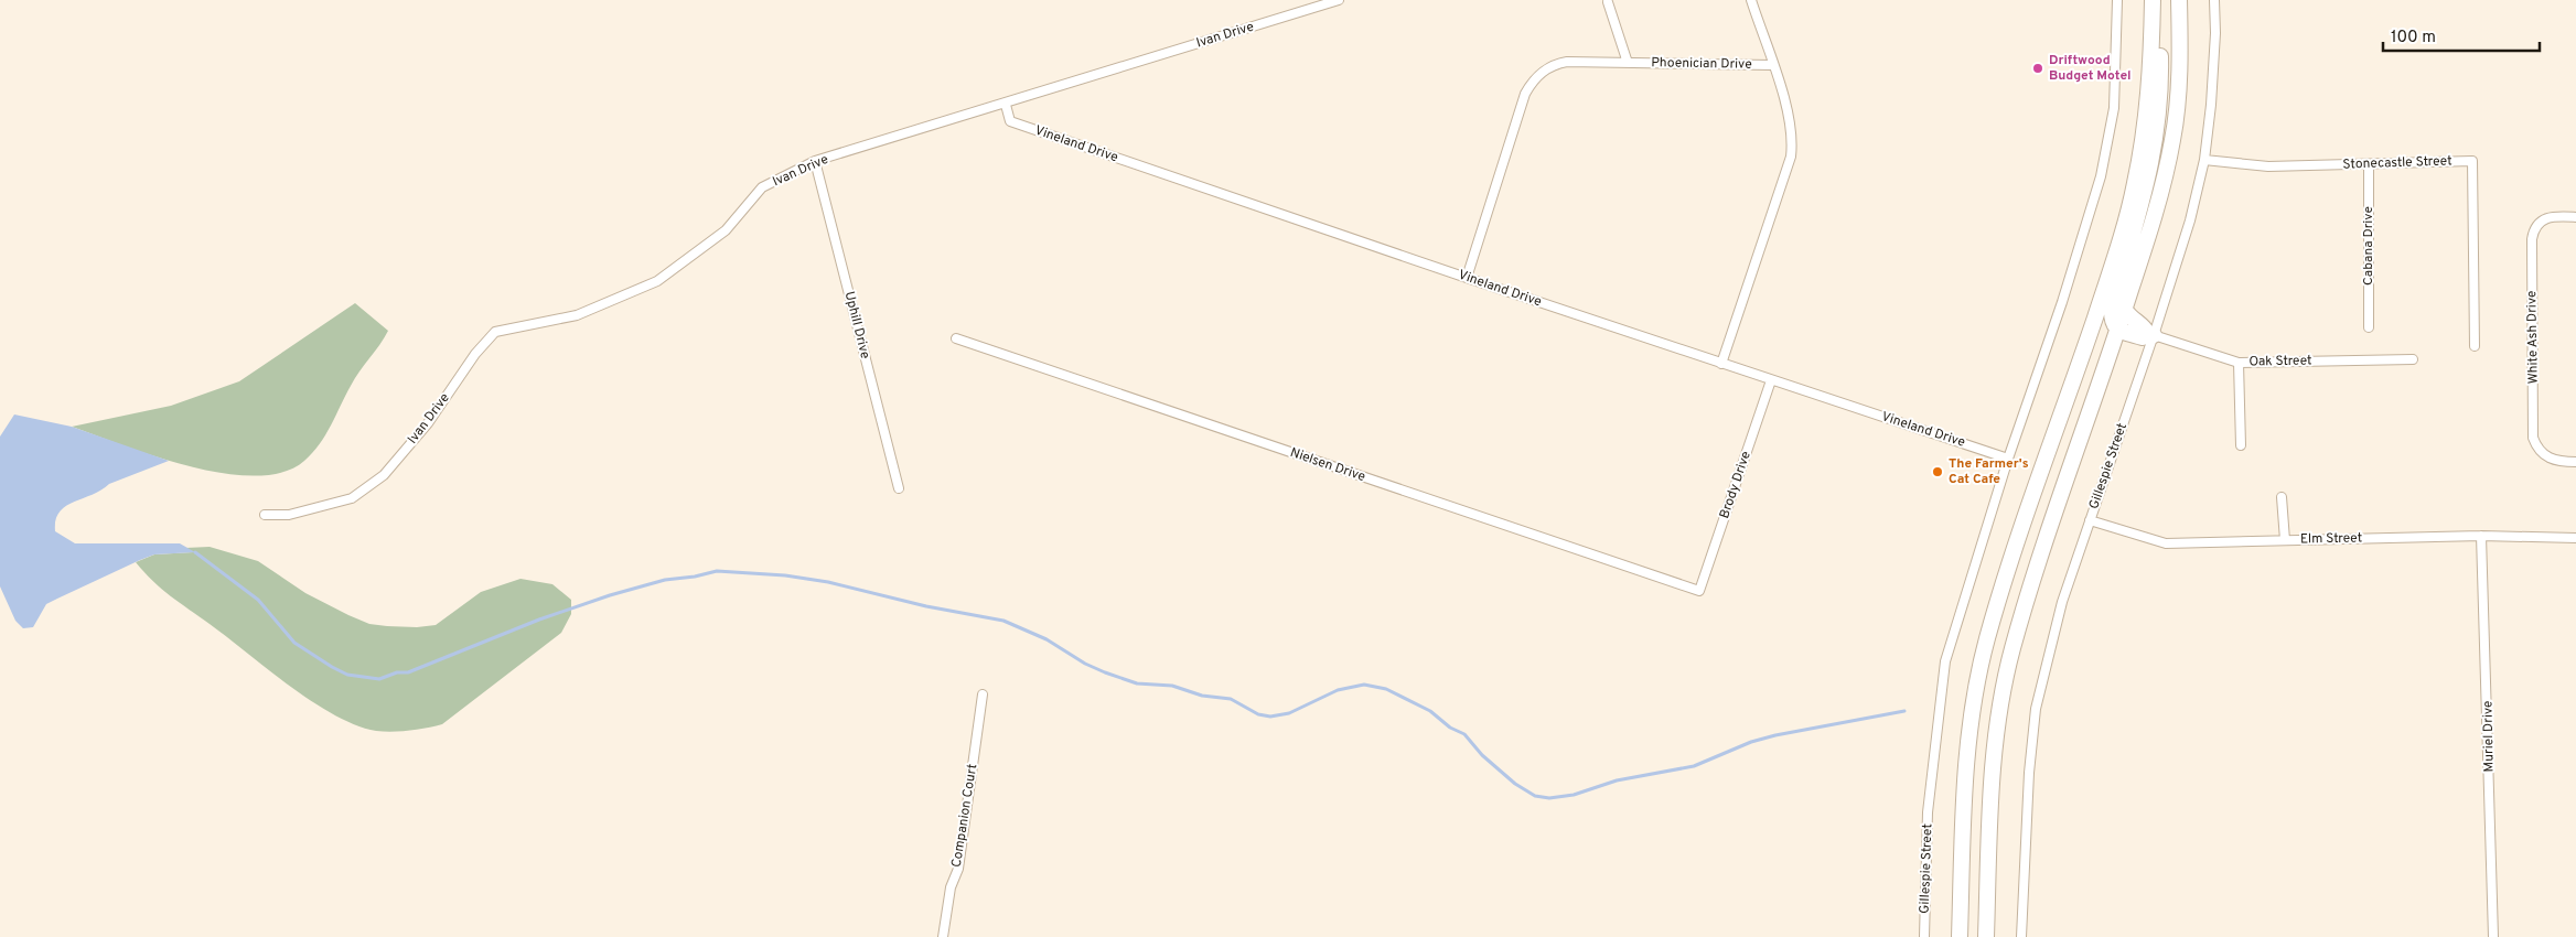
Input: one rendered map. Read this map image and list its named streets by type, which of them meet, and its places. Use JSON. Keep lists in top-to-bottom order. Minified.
{"streets":{"street":["Ivan Drive","Phoenician Drive","Vineland Drive","Stonecastle Street","Cabana Drive","Uphill Drive","White Ash Drive","Oak Street","Nielsen Drive","Gillespie Street","Brody Drive","Elm Street","Muriel Drive","Companion Court"]},"crossings":[["Ivan Drive","Vineland Drive"],["Ivan Drive","Uphill Drive"],["Phoenician Drive","Vineland Drive"],["Vineland Drive","Gillespie Street"],["Vineland Drive","Brody Drive"],["Stonecastle Street","Cabana Drive"],["Stonecastle Street","Gillespie Street"],["Oak Street","Gillespie Street"],["Nielsen Drive","Brody Drive"],["Gillespie Street","Elm Street"],["Elm Street","Muriel Drive"]],"places":["Driftwood Budget Motel","The Farmer's Cat Cafe"],"scale_bar":"100 m"}
